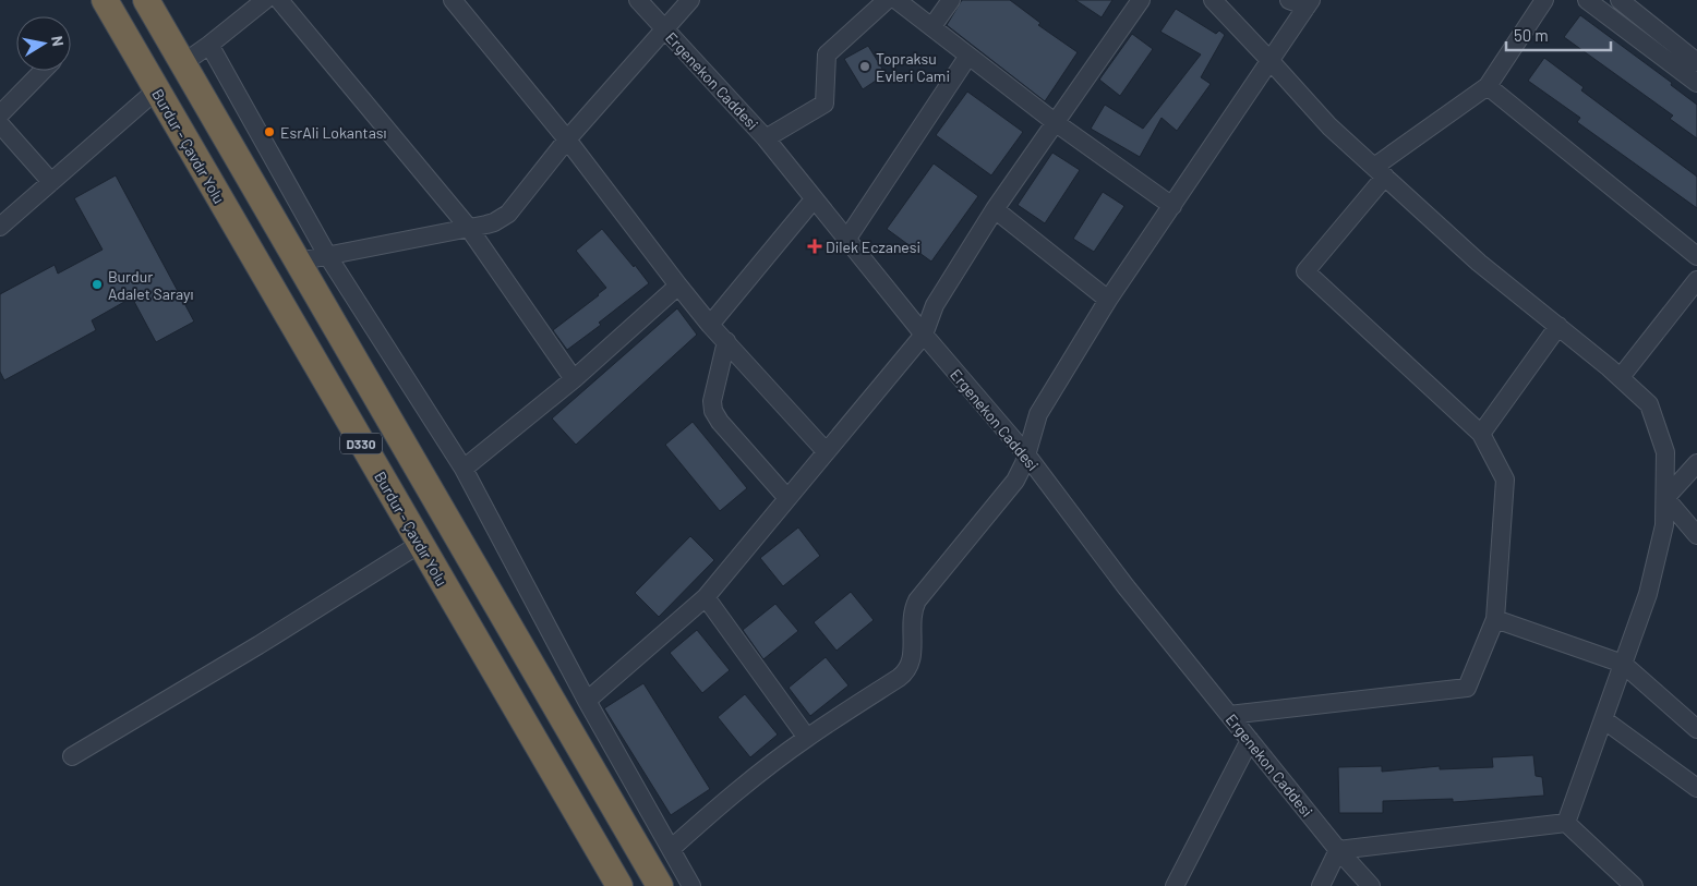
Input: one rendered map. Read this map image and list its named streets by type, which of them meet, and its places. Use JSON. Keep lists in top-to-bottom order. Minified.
{"streets":{"highway":["Burdur - Çavdır Yolu","D330"],"street":["Ergenekon Caddesi"]},"places":{"other":["Topraksu Evleri Cami","EsrAli Lokantası","Burdur Adalet Sarayı"],"health":["Dilek Eczanesi"]},"scale_bar":"50 m","north":"right"}
